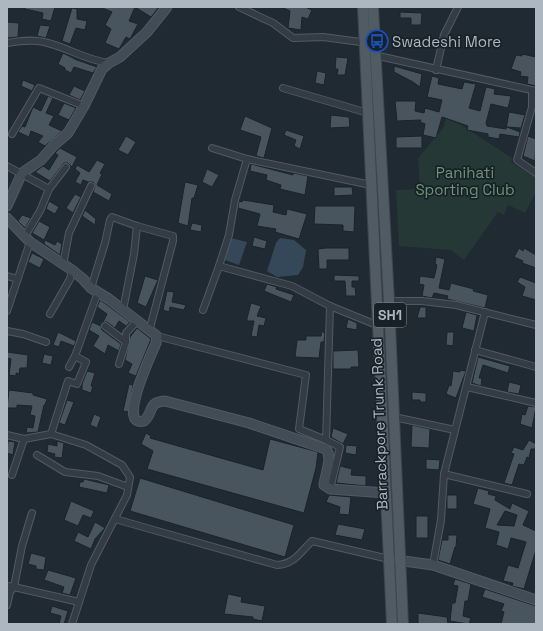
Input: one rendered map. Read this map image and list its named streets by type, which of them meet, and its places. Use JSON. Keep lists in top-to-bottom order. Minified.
{"streets":{"main road":["SH1","Barrackpore Trunk Road"]},"parks":["Panihati Sporting Club"],"places":{"bus stop":["Swadeshi More"]}}
